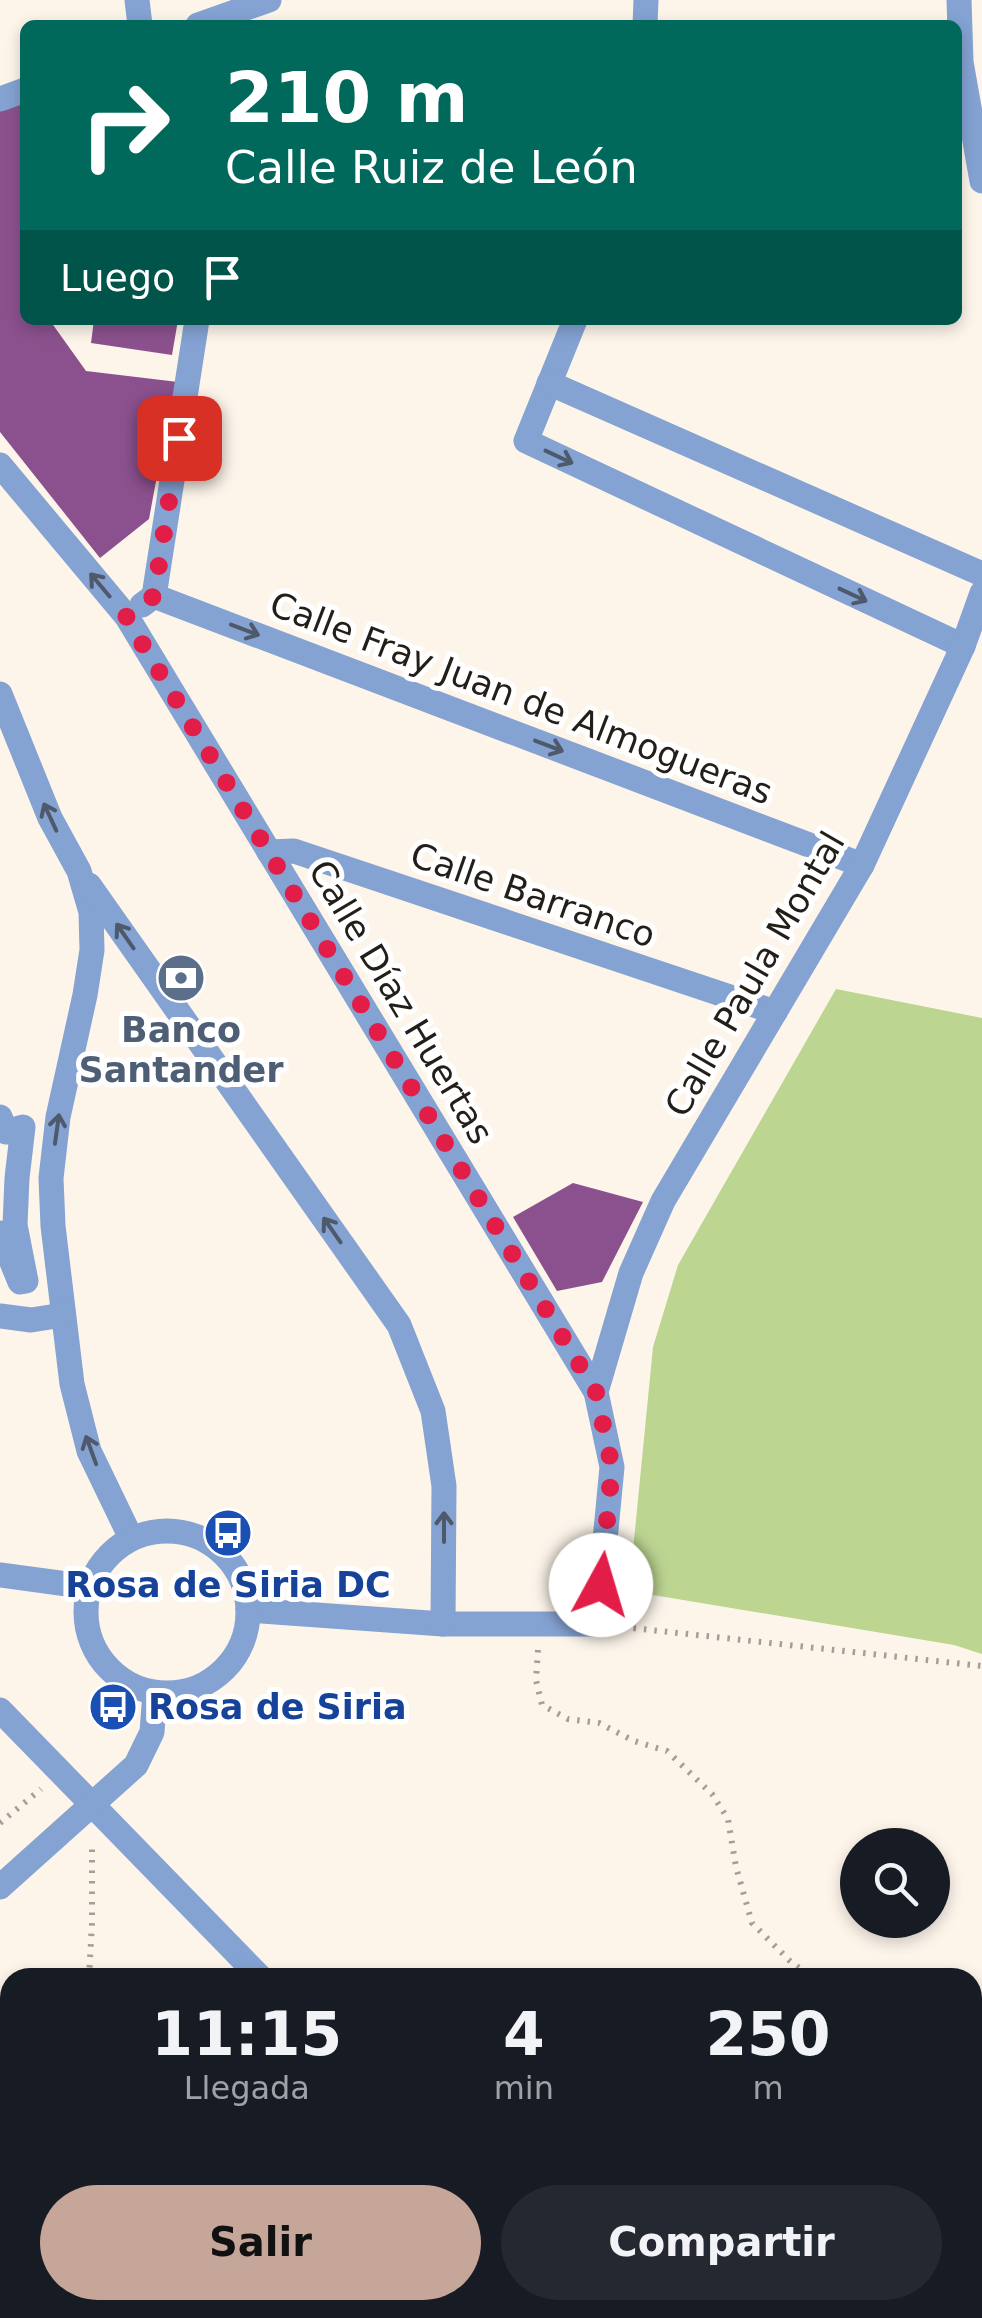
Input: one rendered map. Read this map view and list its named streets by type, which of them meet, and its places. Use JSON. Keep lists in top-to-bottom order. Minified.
{"streets":{"street":["Calle Fray Juan de Almogueras","Calle Barranco","Calle Paula Montal","Calle Díaz Huertas"]},"crossings":[["Calle Fray Juan de Almogueras","Calle Paula Montal"],["Calle Barranco","Calle Paula Montal"],["Calle Barranco","Calle Díaz Huertas"],["Calle Paula Montal","Calle Díaz Huertas"]],"one_way":["Calle Fray Juan de Almogueras"],"places":{"bank":["Banco Santander"],"bus stop":["Rosa de Siria DC","Rosa de Siria"]},"page":{"turn":["210 m","Calle Ruiz de León"],"then":"Luego","eta":["11:15","Llegada","4","min","250","m"],"buttons":["Salir","Compartir"]}}
